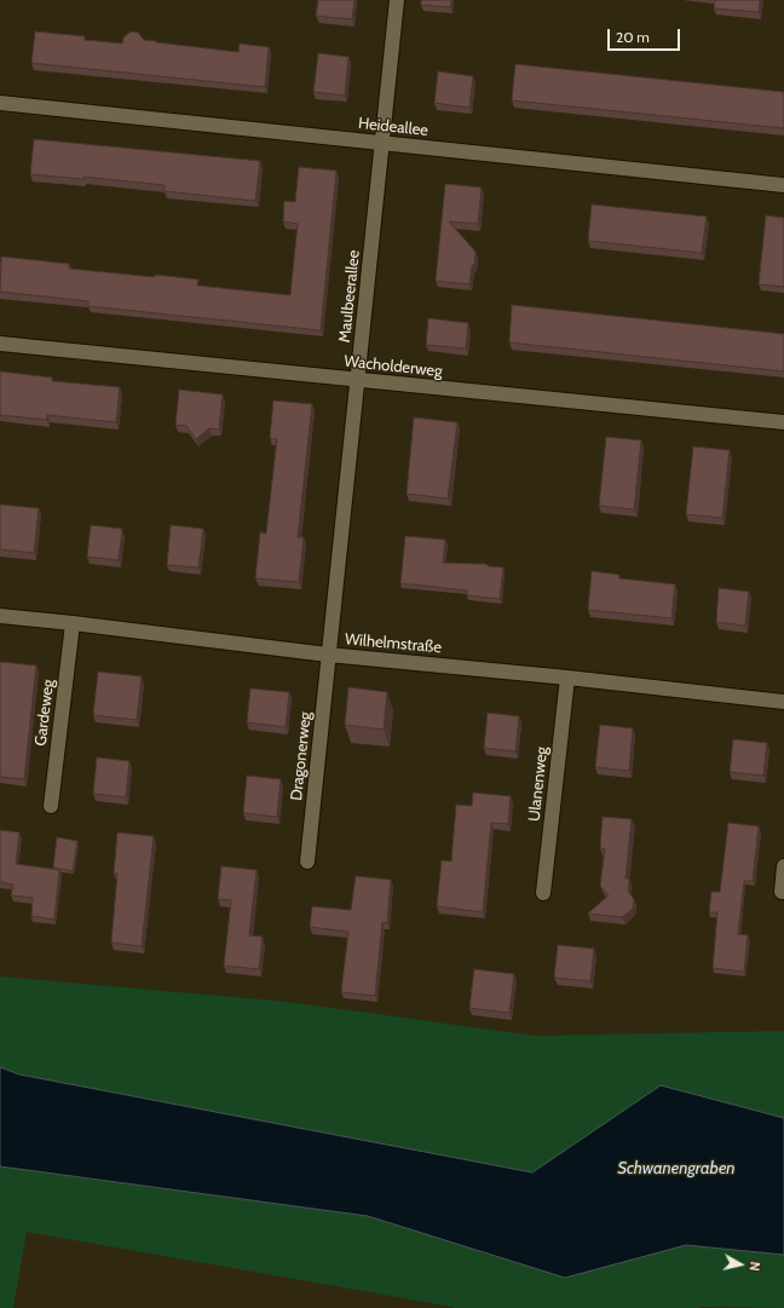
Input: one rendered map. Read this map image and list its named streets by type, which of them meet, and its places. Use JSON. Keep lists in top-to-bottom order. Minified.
{"streets":{"street":["Heideallee","Maulbeerallee","Wacholderweg","Wilhelmstraße","Gardeweg","Dragonerweg","Ulanenweg"]},"crossings":[["Heideallee","Maulbeerallee"],["Maulbeerallee","Wacholderweg"],["Maulbeerallee","Wilhelmstraße"],["Maulbeerallee","Dragonerweg"],["Wilhelmstraße","Gardeweg"],["Wilhelmstraße","Dragonerweg"],["Wilhelmstraße","Ulanenweg"]],"water":["Schwanengraben"],"scale_bar":"20 m","north":"right"}
